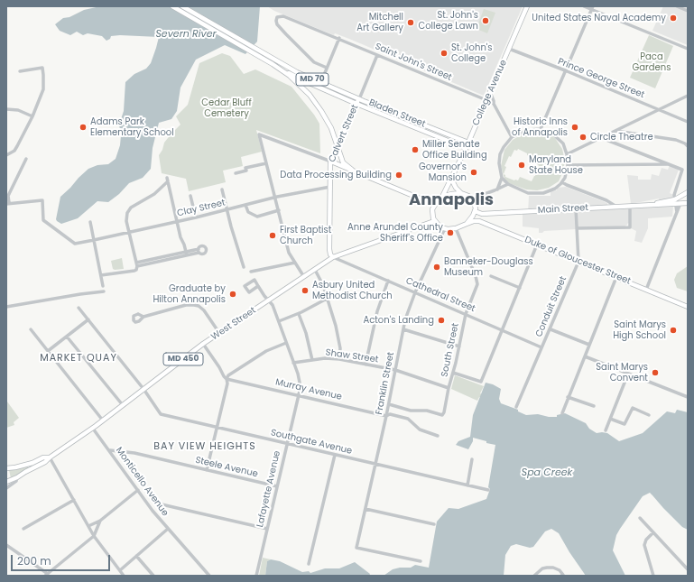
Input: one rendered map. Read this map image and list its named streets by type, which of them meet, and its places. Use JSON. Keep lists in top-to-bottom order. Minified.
{"streets":{"main road":["MD 70","College Avenue","Bladen Street","Calvert Street","Main Street","Duke of Gloucester Street","West Street","MD 450"],"street":["Saint John's Street","Prince George Street","Clay Street","Cathedral Street","Conduit Street","South Street","Shaw Street","Franklin Street","Murray Avenue","Southgate Avenue","Steele Avenue","Monticello Avenue","Lafayette Avenue"]},"crossings":[["Saint John's Street","College Avenue"],["Saint John's Street","Calvert Street"],["Prince George Street","College Avenue"],["MD 70","Bladen Street"],["College Avenue","Bladen Street"],["College Avenue","Main Street"],["College Avenue","Duke of Gloucester Street"],["College Avenue","West Street"],["College Avenue","South Street"],["College Avenue","Franklin Street"],["Bladen Street","Calvert Street"],["Calvert Street","Clay Street"],["Calvert Street","Cathedral Street"],["Calvert Street","West Street"],["Main Street","Duke of Gloucester Street"],["Main Street","Conduit Street"],["Main Street","West Street"],["Main Street","South Street"],["Main Street","Franklin Street"],["Duke of Gloucester Street","Conduit Street"],["Duke of Gloucester Street","West Street"],["Duke of Gloucester Street","South Street"],["Duke of Gloucester Street","Franklin Street"],["Cathedral Street","Conduit Street"],["Cathedral Street","West Street"],["Cathedral Street","South Street"],["Cathedral Street","Franklin Street"],["West Street","South Street"],["West Street","Franklin Street"],["West Street","Southgate Avenue"],["West Street","Monticello Avenue"],["West Street","Lafayette Avenue"],["South Street","Shaw Street"],["South Street","Franklin Street"],["Shaw Street","Franklin Street"],["Shaw Street","Lafayette Avenue"],["Franklin Street","Murray Avenue"],["Franklin Street","Southgate Avenue"],["Murray Avenue","Lafayette Avenue"],["Southgate Avenue","Lafayette Avenue"],["Steele Avenue","Monticello Avenue"],["Steele Avenue","Lafayette Avenue"]],"districts":["Annapolis","MARKET QUAY","BAY VIEW HEIGHTS"],"water":["Severn River","Spa Creek"],"parks":["Paca Gardens","Cedar Bluff Cemetery"],"places":["United States Naval Academy","St. John's College Lawn","Mitchell Art Gallery","St. John's College","Adams Park Elementary School","Historic Inns of Annapolis","Circle Theatre","Miller Senate Office Building","Maryland State House","Governor's Mansion","Data Processing Building","Anne Arundel County Sheriff's Office","First Baptist Church","Banneker-Douglass Museum","Asbury United Methodist Church","Graduate by Hilton Annapolis","Acton's Landing","Saint Marys High School","Saint Marys Convent"],"scale_bar":"200 m"}
